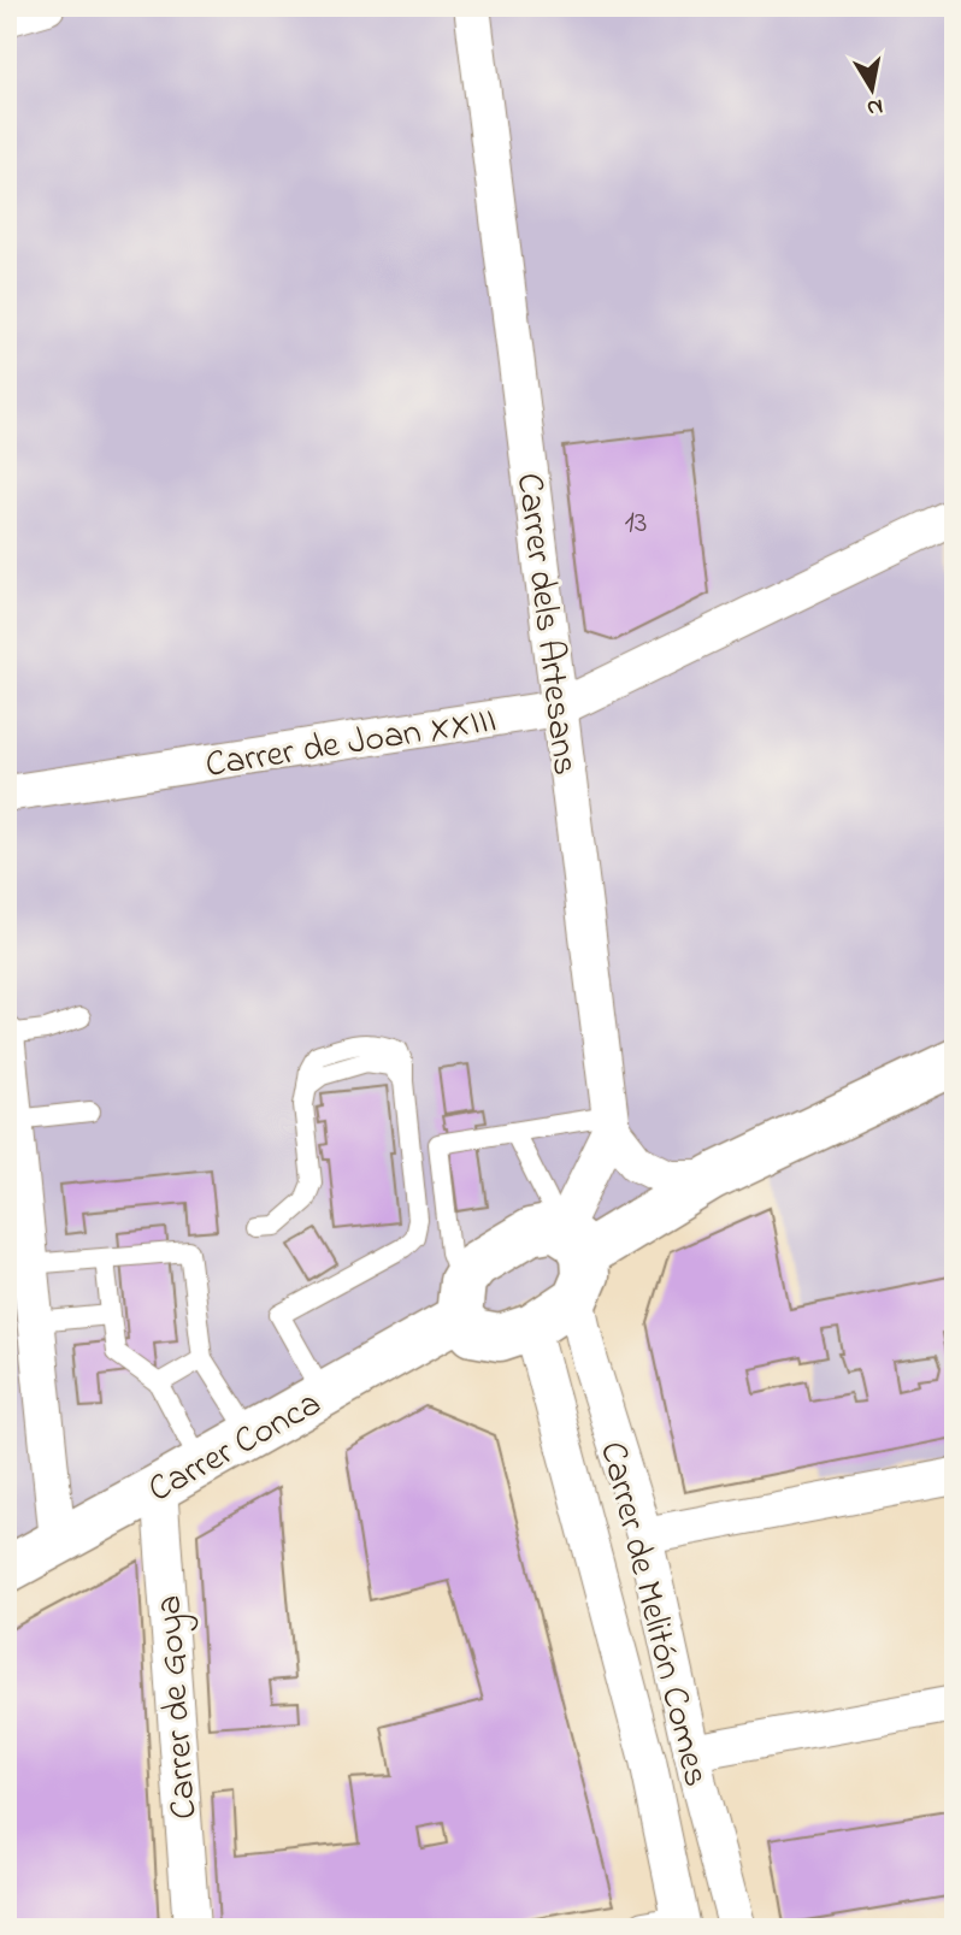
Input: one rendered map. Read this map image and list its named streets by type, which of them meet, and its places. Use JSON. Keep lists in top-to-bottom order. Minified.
{"streets":{"street":["Carrer dels Artesans","Carrer de Joan XXIII","Carrer Conca","Carrer de Melitón Comes","Carrer de Goya"]},"crossings":[["Carrer dels Artesans","Carrer de Joan XXIII"],["Carrer Conca","Carrer de Melitón Comes"],["Carrer Conca","Carrer de Goya"]],"house_numbers":["13"],"north":"bottom"}
